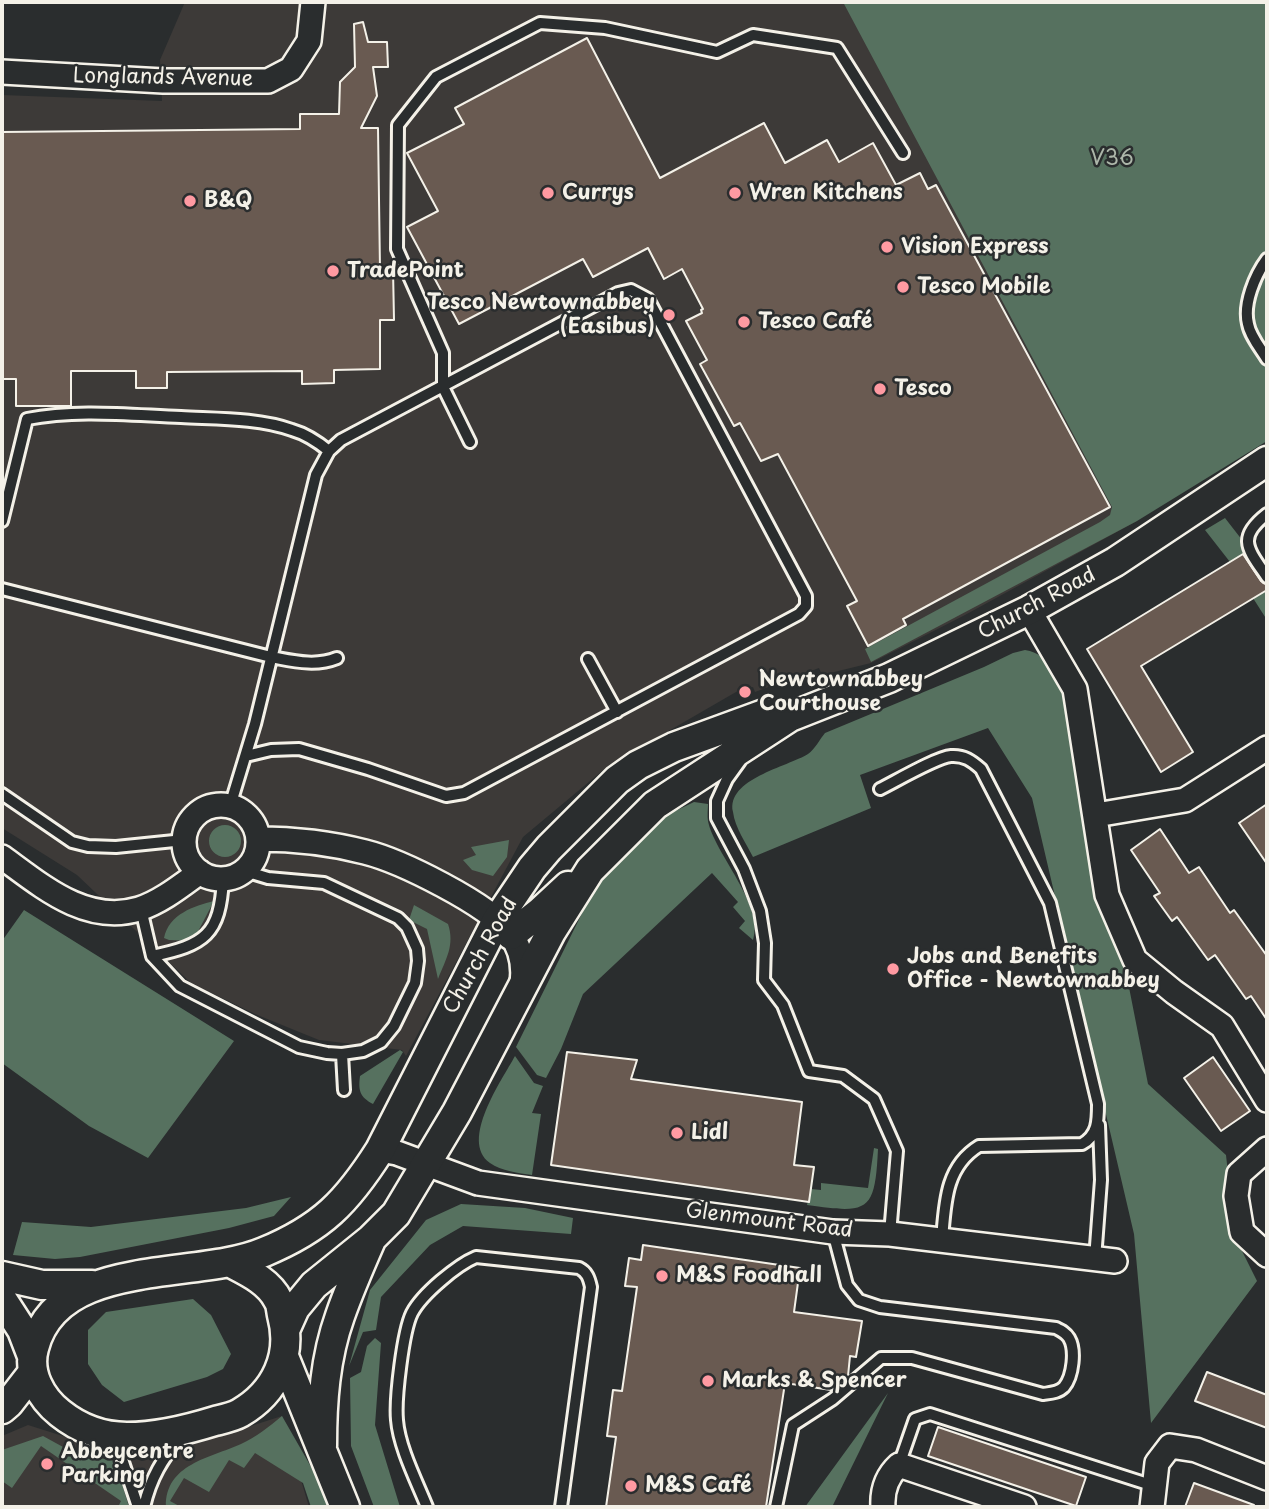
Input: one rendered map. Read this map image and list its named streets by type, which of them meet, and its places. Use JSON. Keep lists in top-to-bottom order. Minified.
{"streets":{"street":["Longlands Avenue","Church Road","Glenmount Road"]},"crossings":[["Church Road","Glenmount Road"]],"parks":["V36"],"places":["Currys","Wren Kitchens","B&Q","Vision Express","TradePoint","Tesco Mobile","Tesco Newtownabbey (Easibus)","Tesco Café","Tesco","Newtownabbey Courthouse","Jobs and Benefits Office - Newtownabbey","Lidl","M&S Foodhall","Marks & Spencer","Abbeycentre Parking","M&S Café"]}
